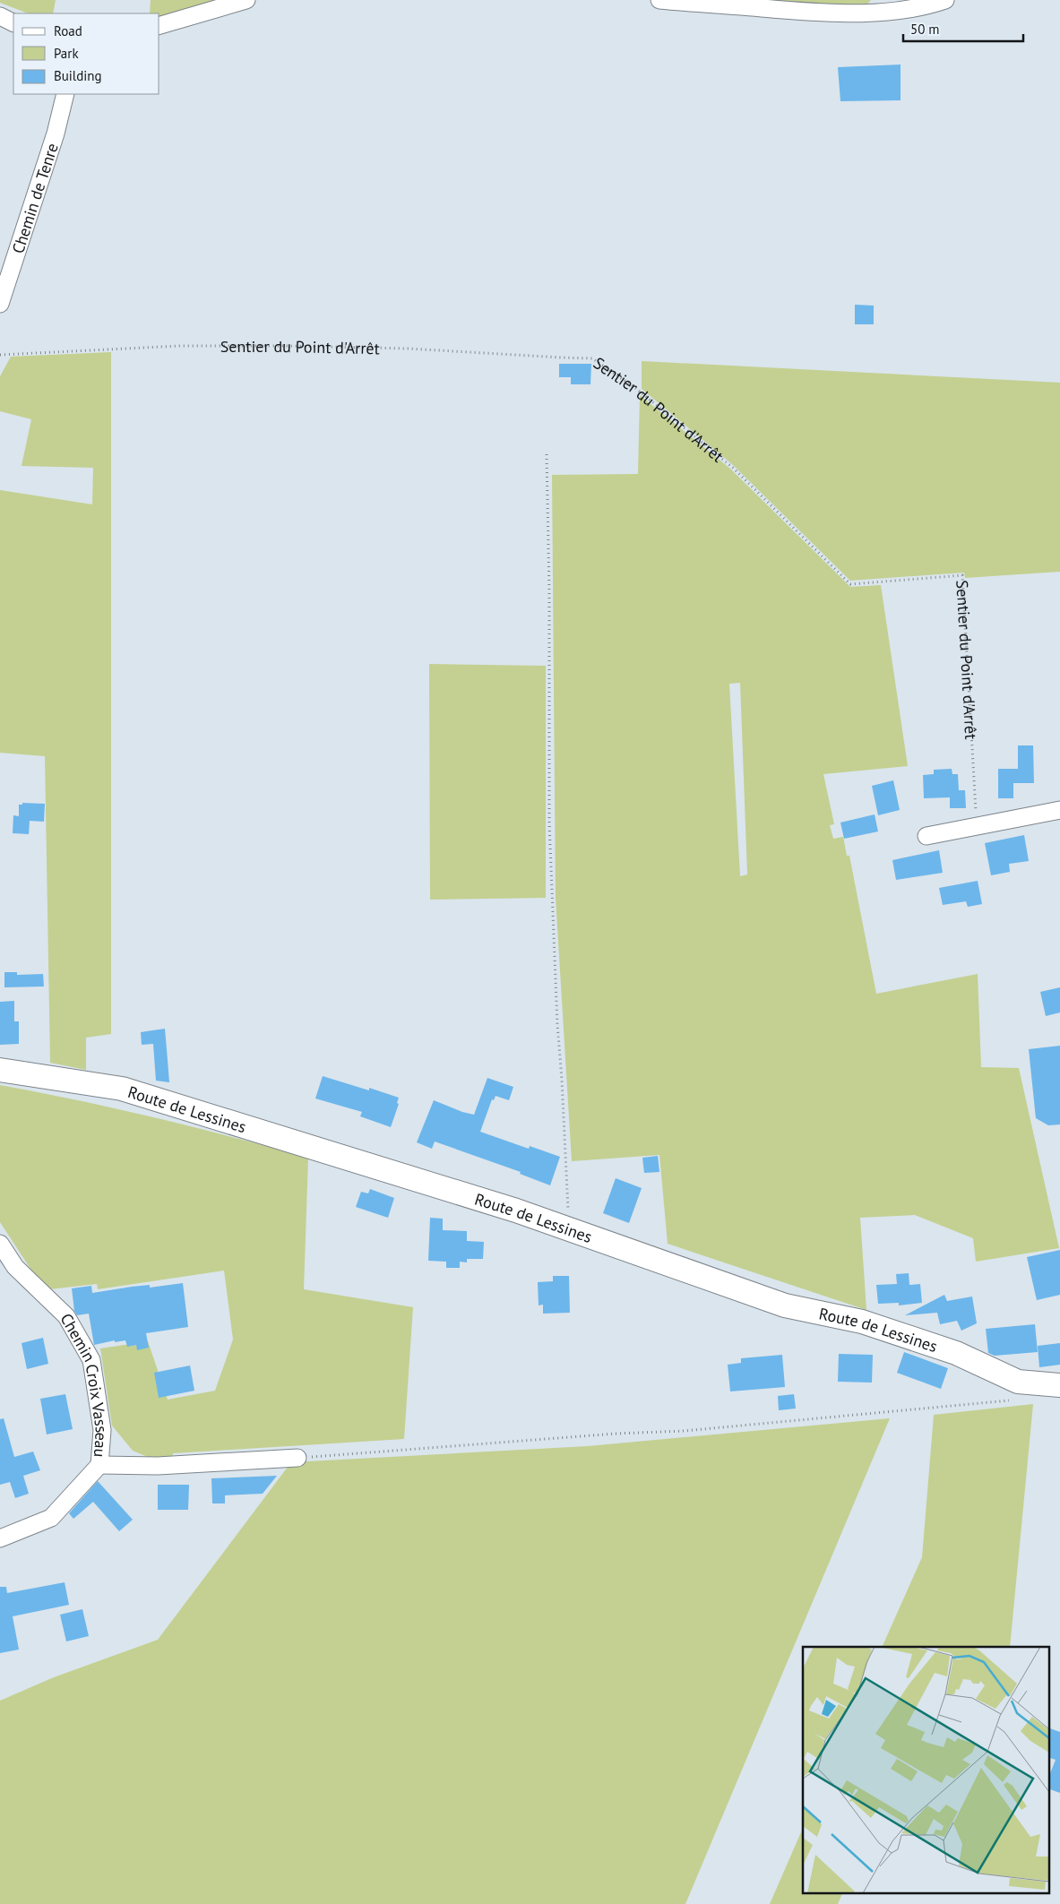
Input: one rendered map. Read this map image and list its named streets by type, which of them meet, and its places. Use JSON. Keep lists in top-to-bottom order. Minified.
{"streets":{"main road":["Route de Lessines"],"street":["Chemin de Tenre","Chemin Croix Vasseau"],"path":["Sentier du Point d'Arrêt"]},"legend":["Road","Park","Building"],"scale_bar":"50 m"}
